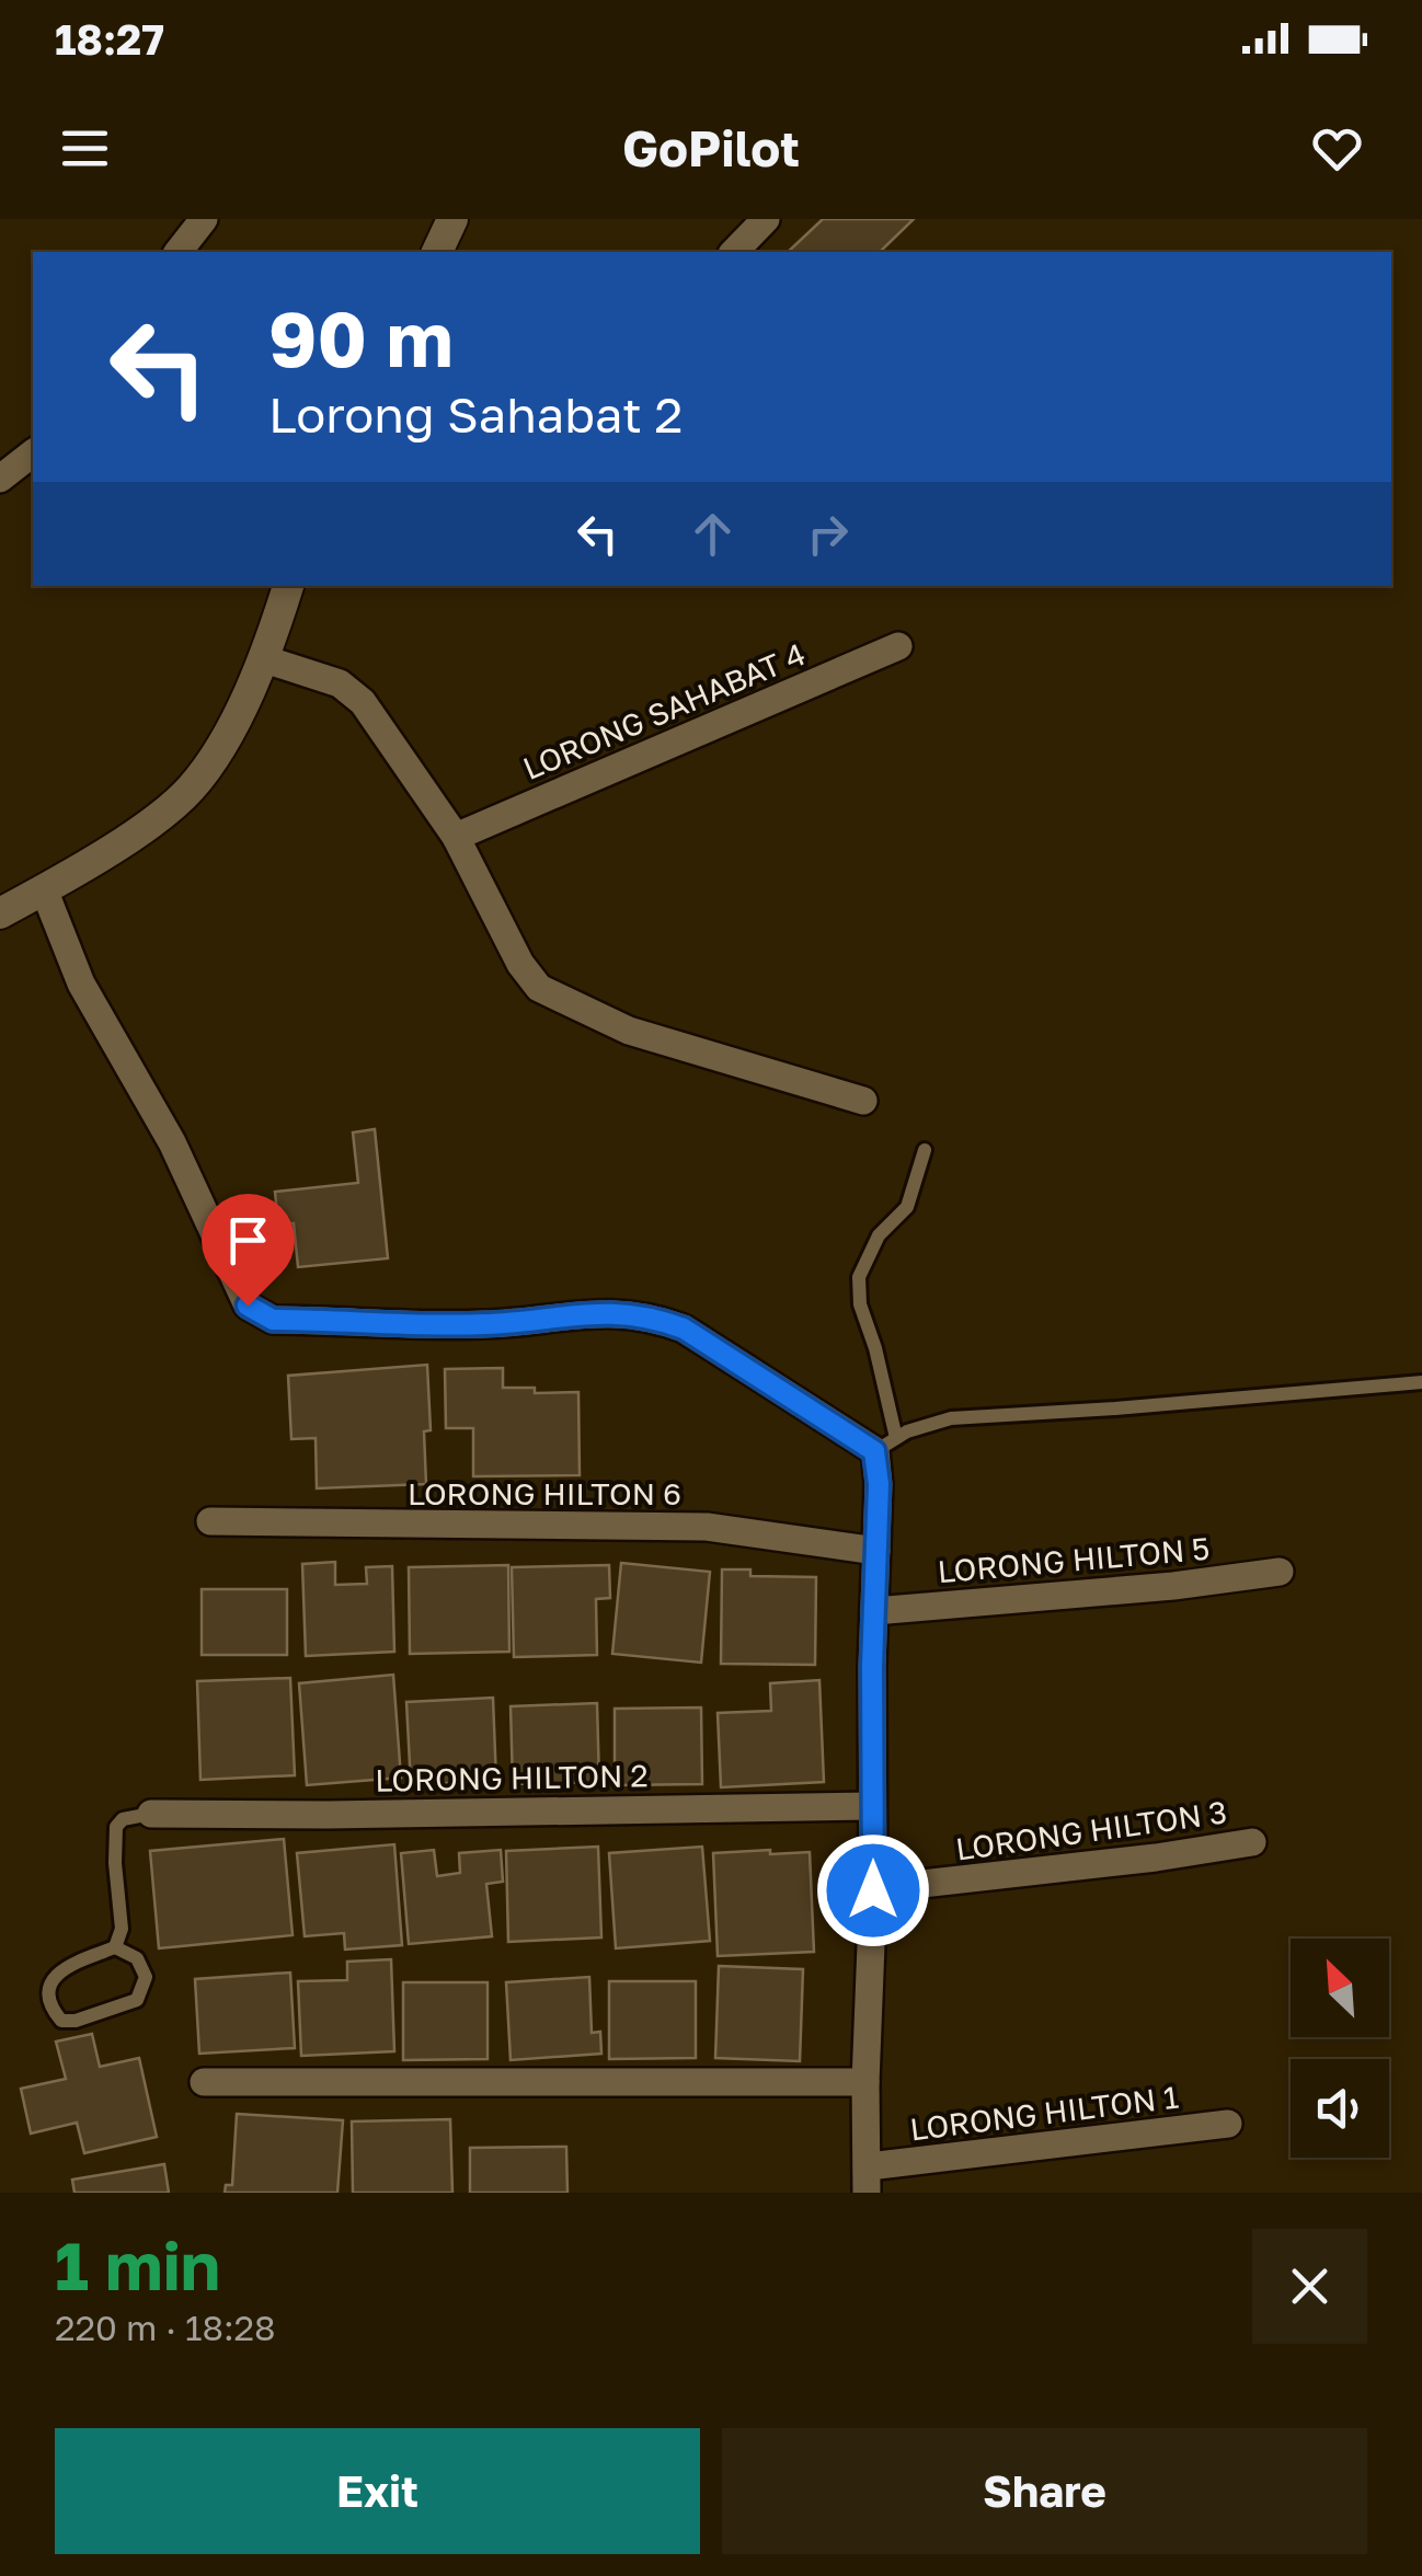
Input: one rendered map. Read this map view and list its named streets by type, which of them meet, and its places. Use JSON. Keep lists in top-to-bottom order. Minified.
{"streets":{"street":["LORONG SAHABAT 4","LORONG HILTON 6","LORONG HILTON 5","LORONG HILTON 2","LORONG HILTON 3","LORONG HILTON 1"]},"north":"top left","page":{"status":"18:27","header":"GoPilot","turn":["90 m","Lorong Sahabat 2"],"heading":["1 min","220 m · 18:28"],"buttons":["Exit","Share"]}}
